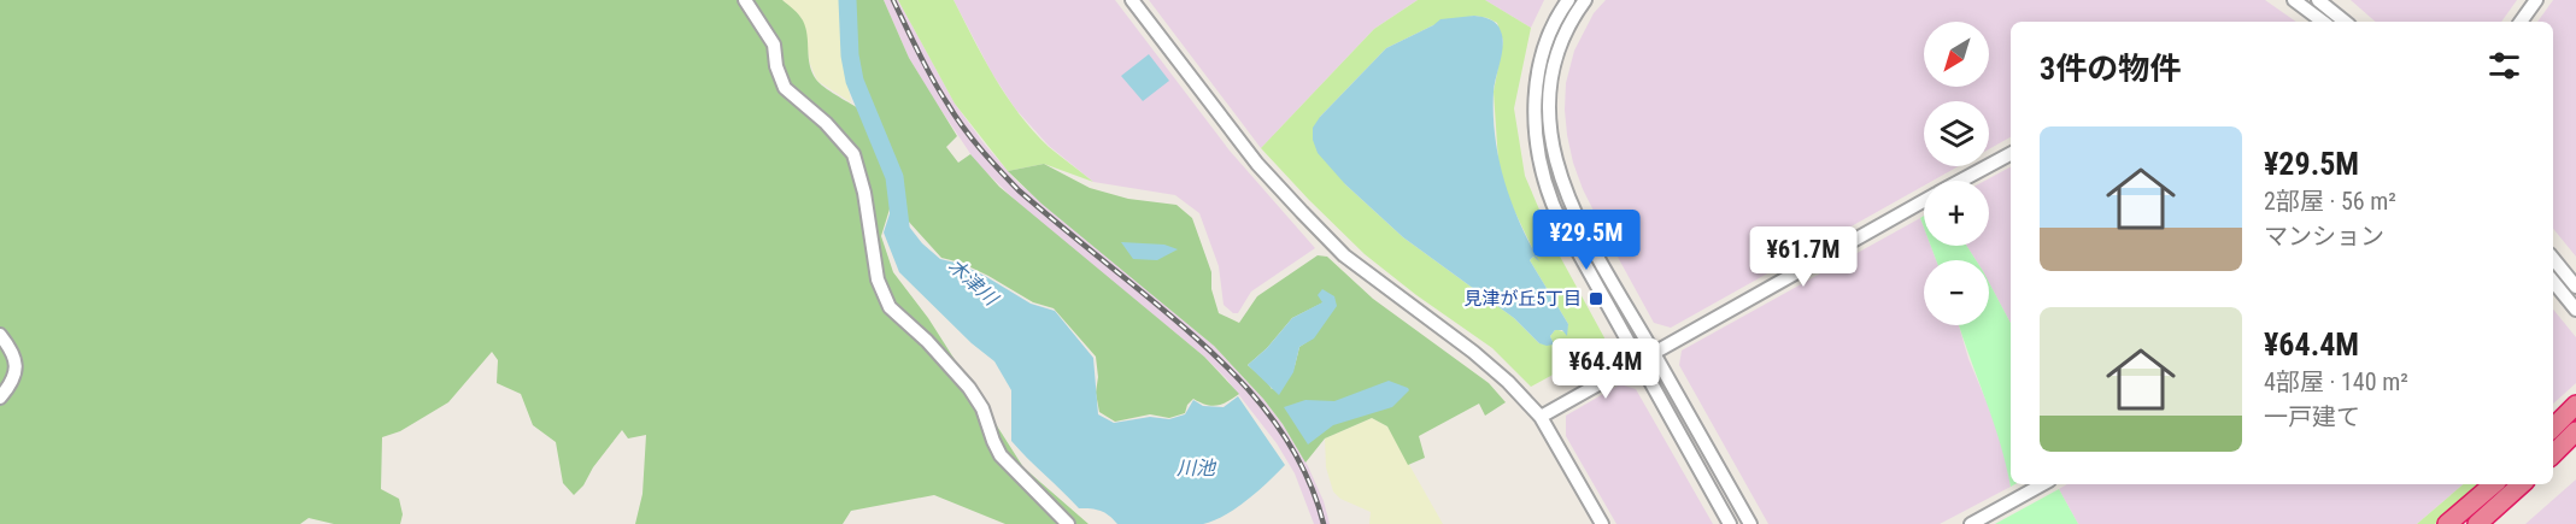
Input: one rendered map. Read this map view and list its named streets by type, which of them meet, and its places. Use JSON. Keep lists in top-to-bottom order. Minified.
{"water":["木津川","川池"],"places":{"transit":["見津が丘5丁目"]},"north":"bottom left","page":{"map_buttons":["+","−"],"heading":"3件の物件","list":[{"name":"¥29.5M","note":"2部屋 · 56 m² · マンション"},{"name":"¥64.4M","note":"4部屋 · 140 m² · 一戸建て"}],"price":["¥29.5M","¥61.7M","¥64.4M"]}}
